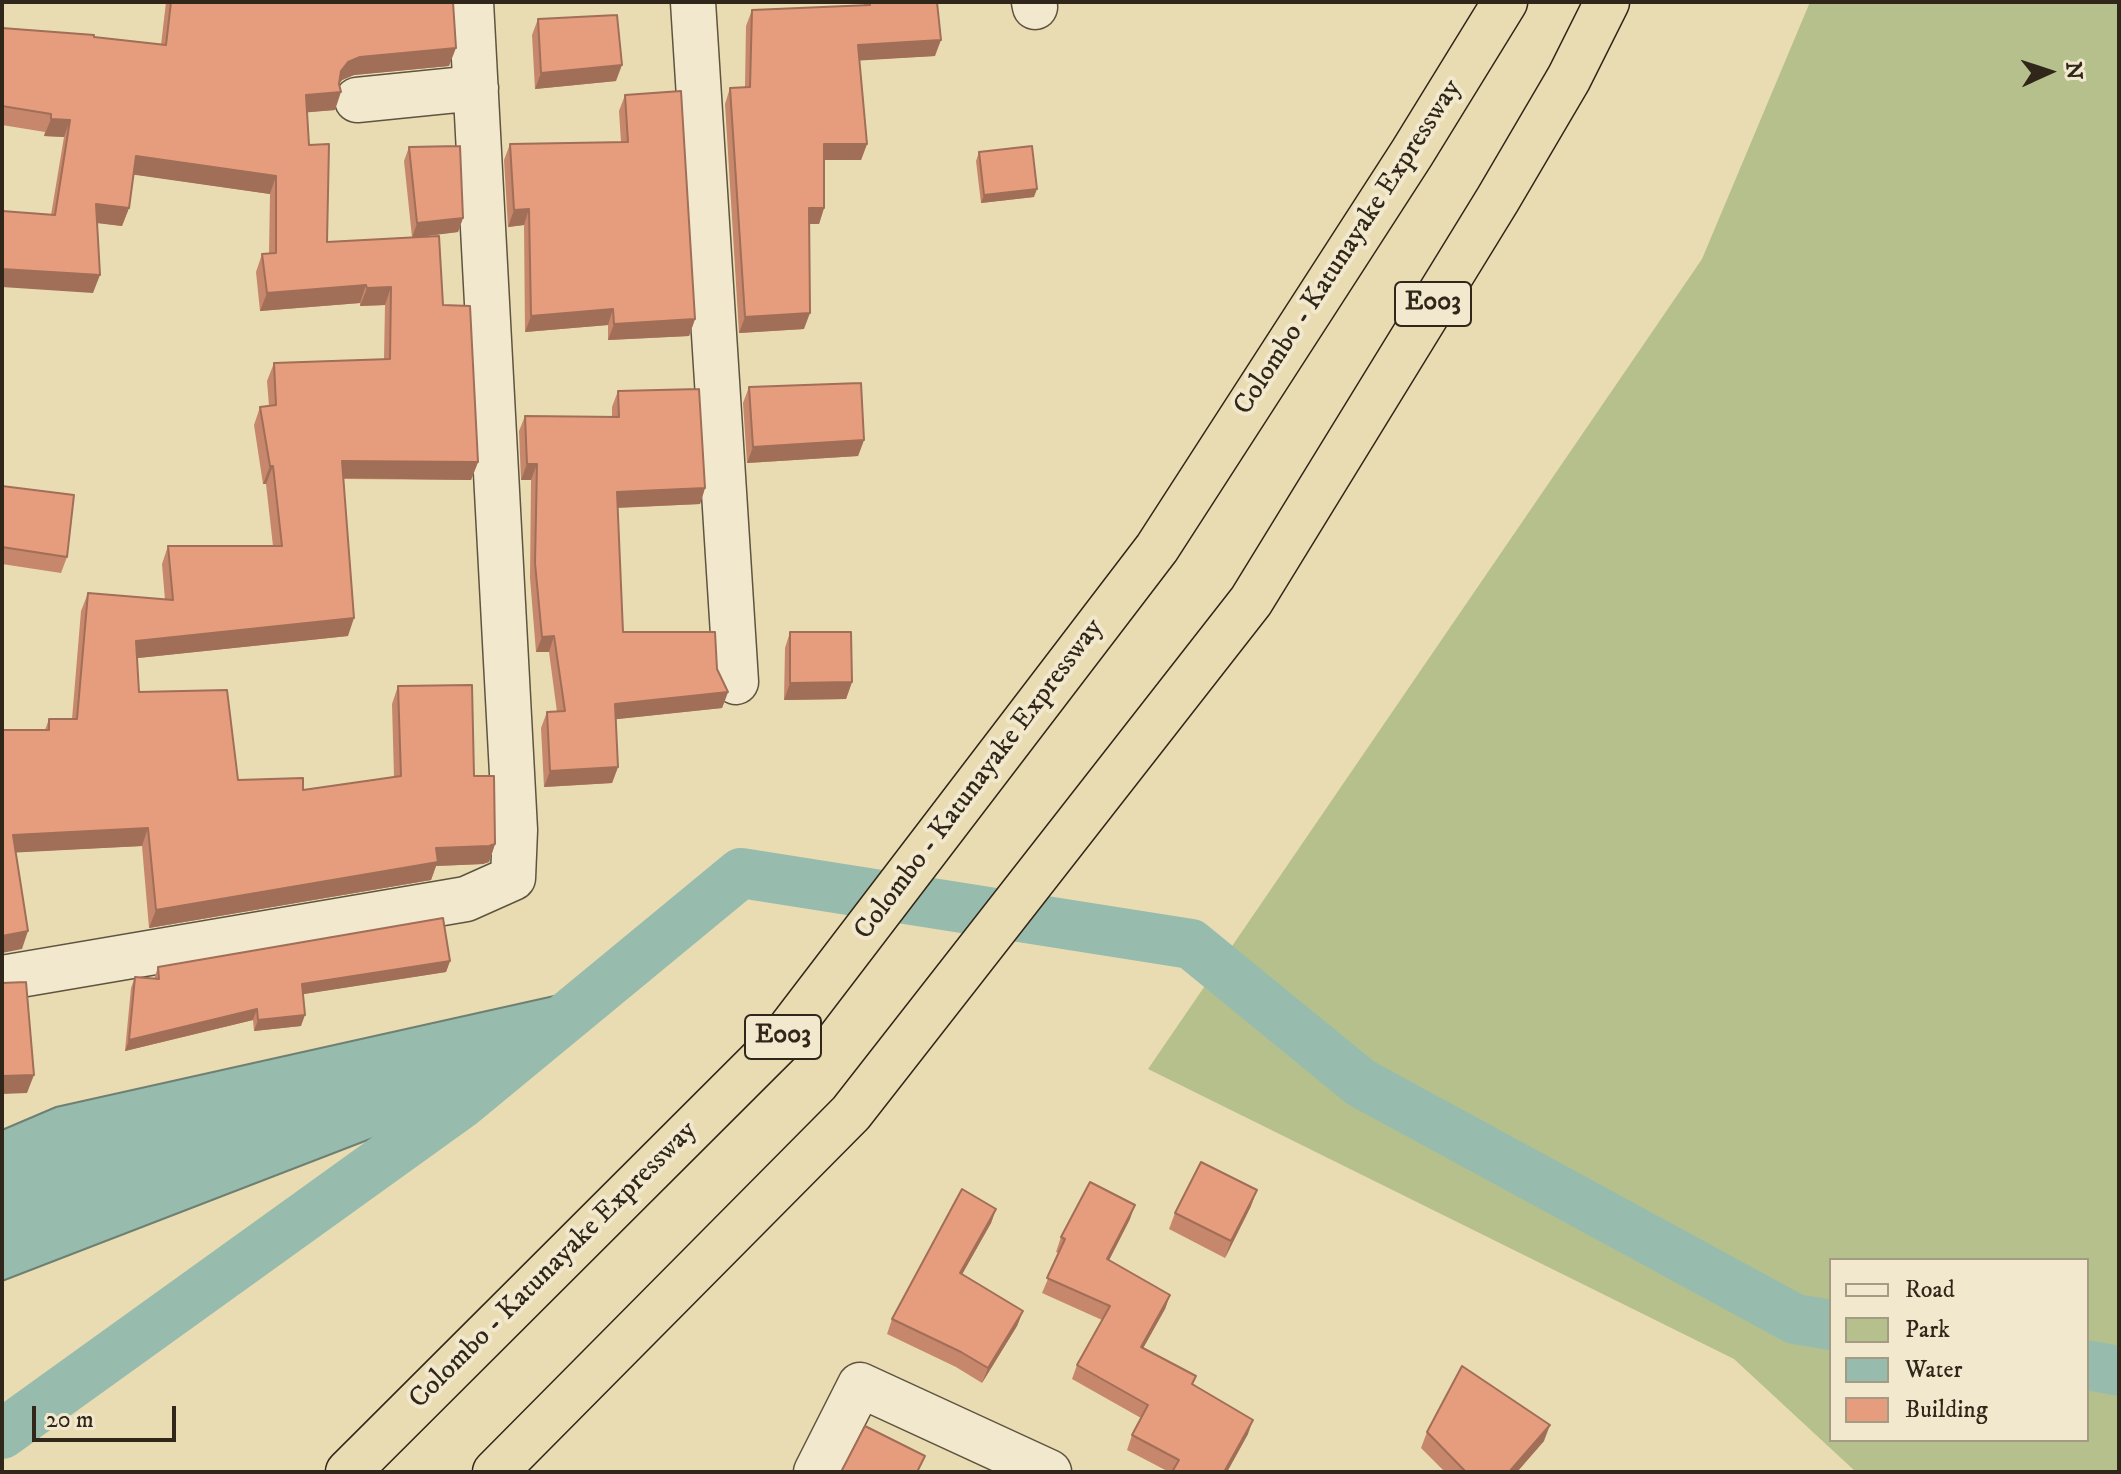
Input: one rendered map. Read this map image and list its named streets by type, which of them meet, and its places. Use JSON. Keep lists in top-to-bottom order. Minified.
{"streets":{"highway":["Colombo - Katunayake Expressway","E003"]},"legend":["Road","Park","Water","Building"],"scale_bar":"20 m","north":"right"}
